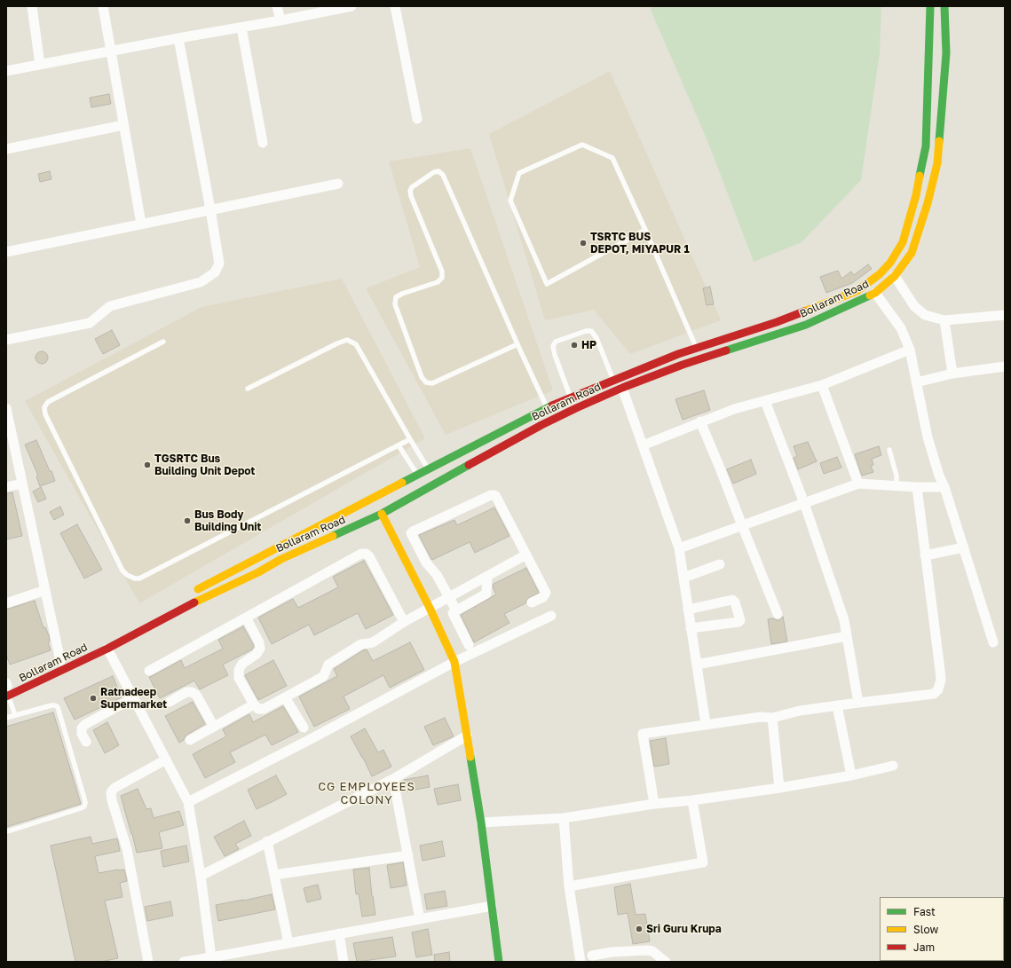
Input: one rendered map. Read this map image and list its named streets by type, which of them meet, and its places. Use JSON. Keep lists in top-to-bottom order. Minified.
{"streets":{"main road":["Bollaram Road"]},"districts":["CG EMPLOYEES COLONY"],"places":["TSRTC BUS DEPOT, MIYAPUR 1","HP","TGSRTC Bus Building Unit Depot","Bus Body Building Unit","Ratnadeep Supermarket","Sri Guru Krupa"],"legend":["Fast","Slow","Jam"]}
